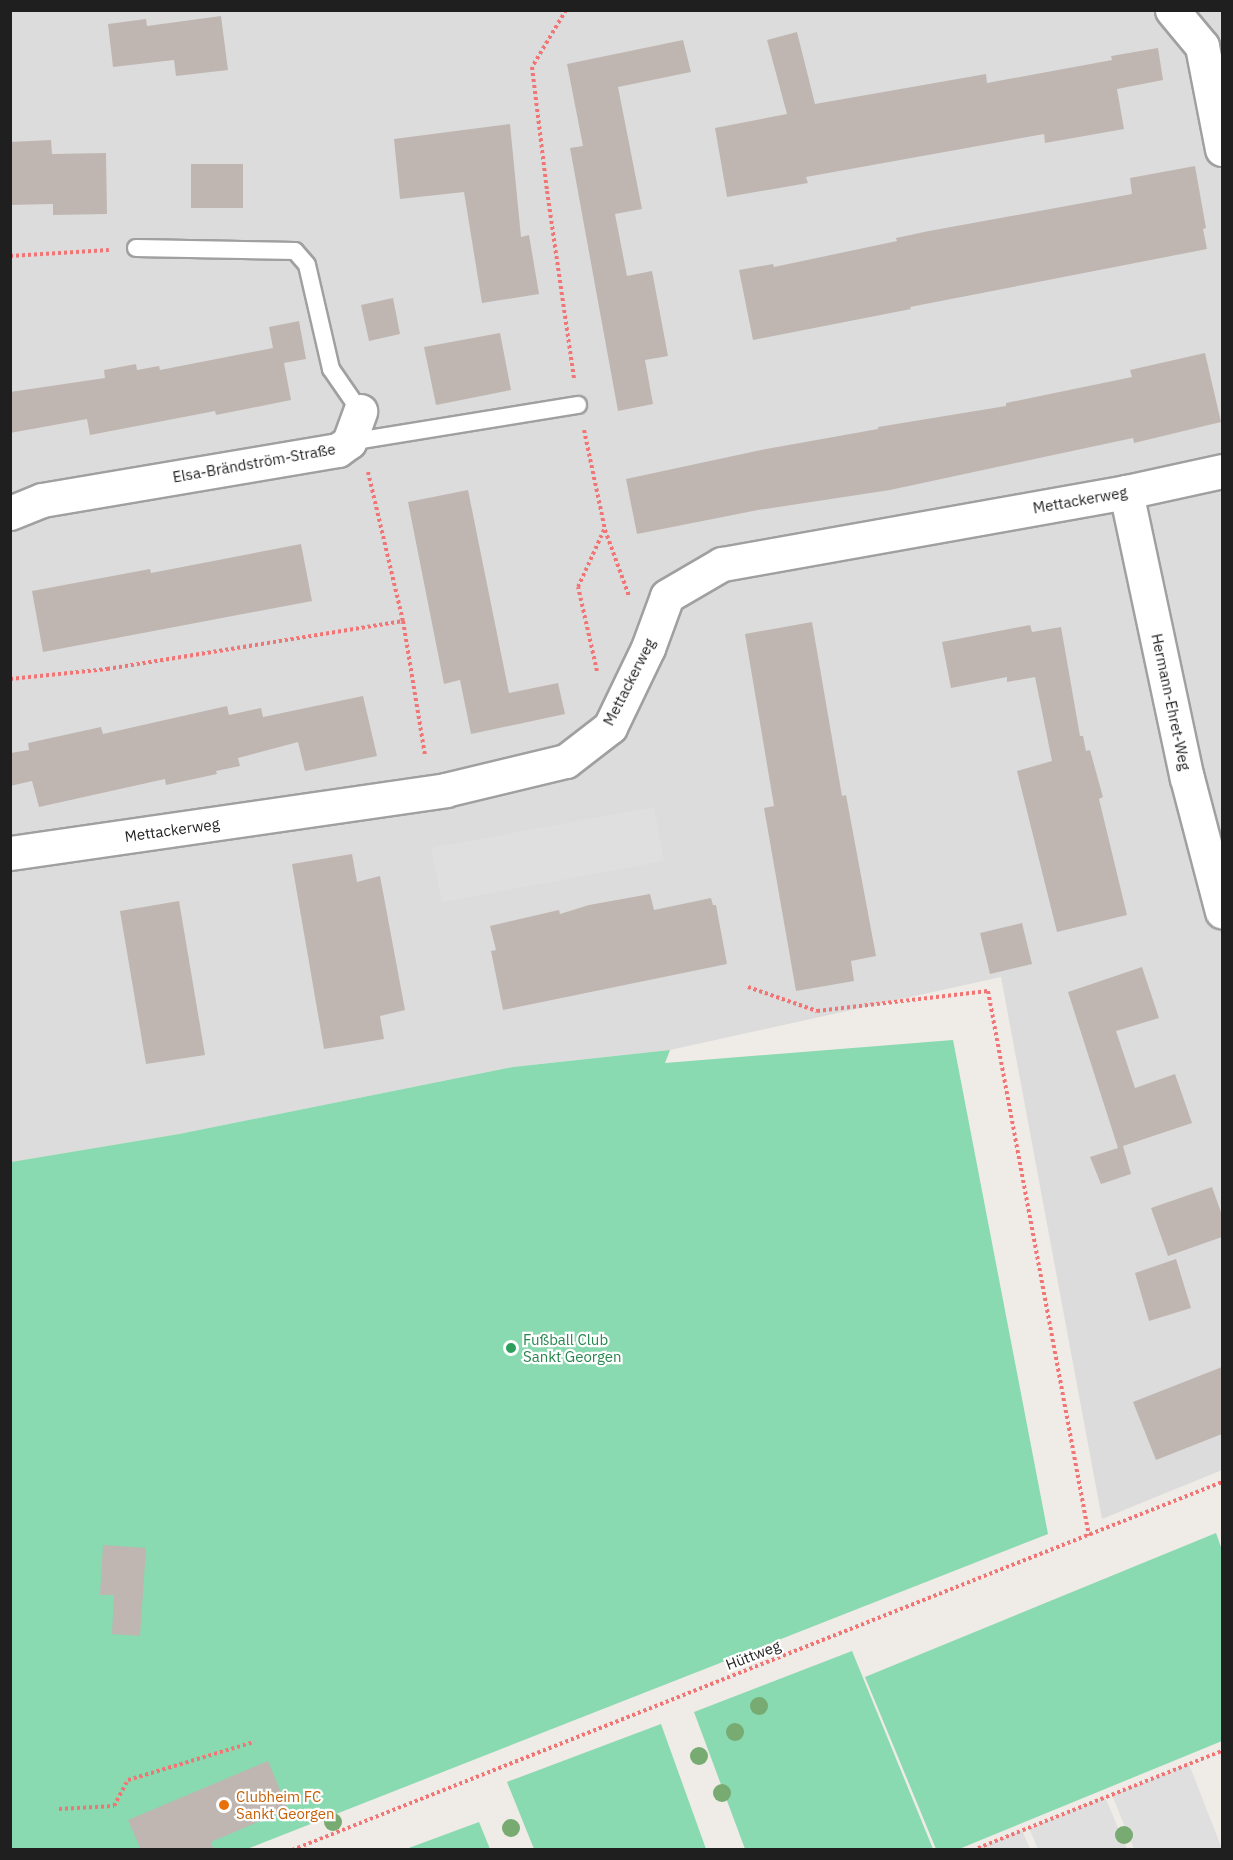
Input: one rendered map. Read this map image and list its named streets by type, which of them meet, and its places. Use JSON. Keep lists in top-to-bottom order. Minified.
{"streets":{"street":["Elsa-Brändström-Straße","Mettackerweg","Hermann-Ehret-Weg"],"path":["Hüttweg"]},"crossings":[["Mettackerweg","Hermann-Ehret-Weg"]],"places":["Fußball Club Sankt Georgen","Clubheim FC Sankt Georgen"]}
